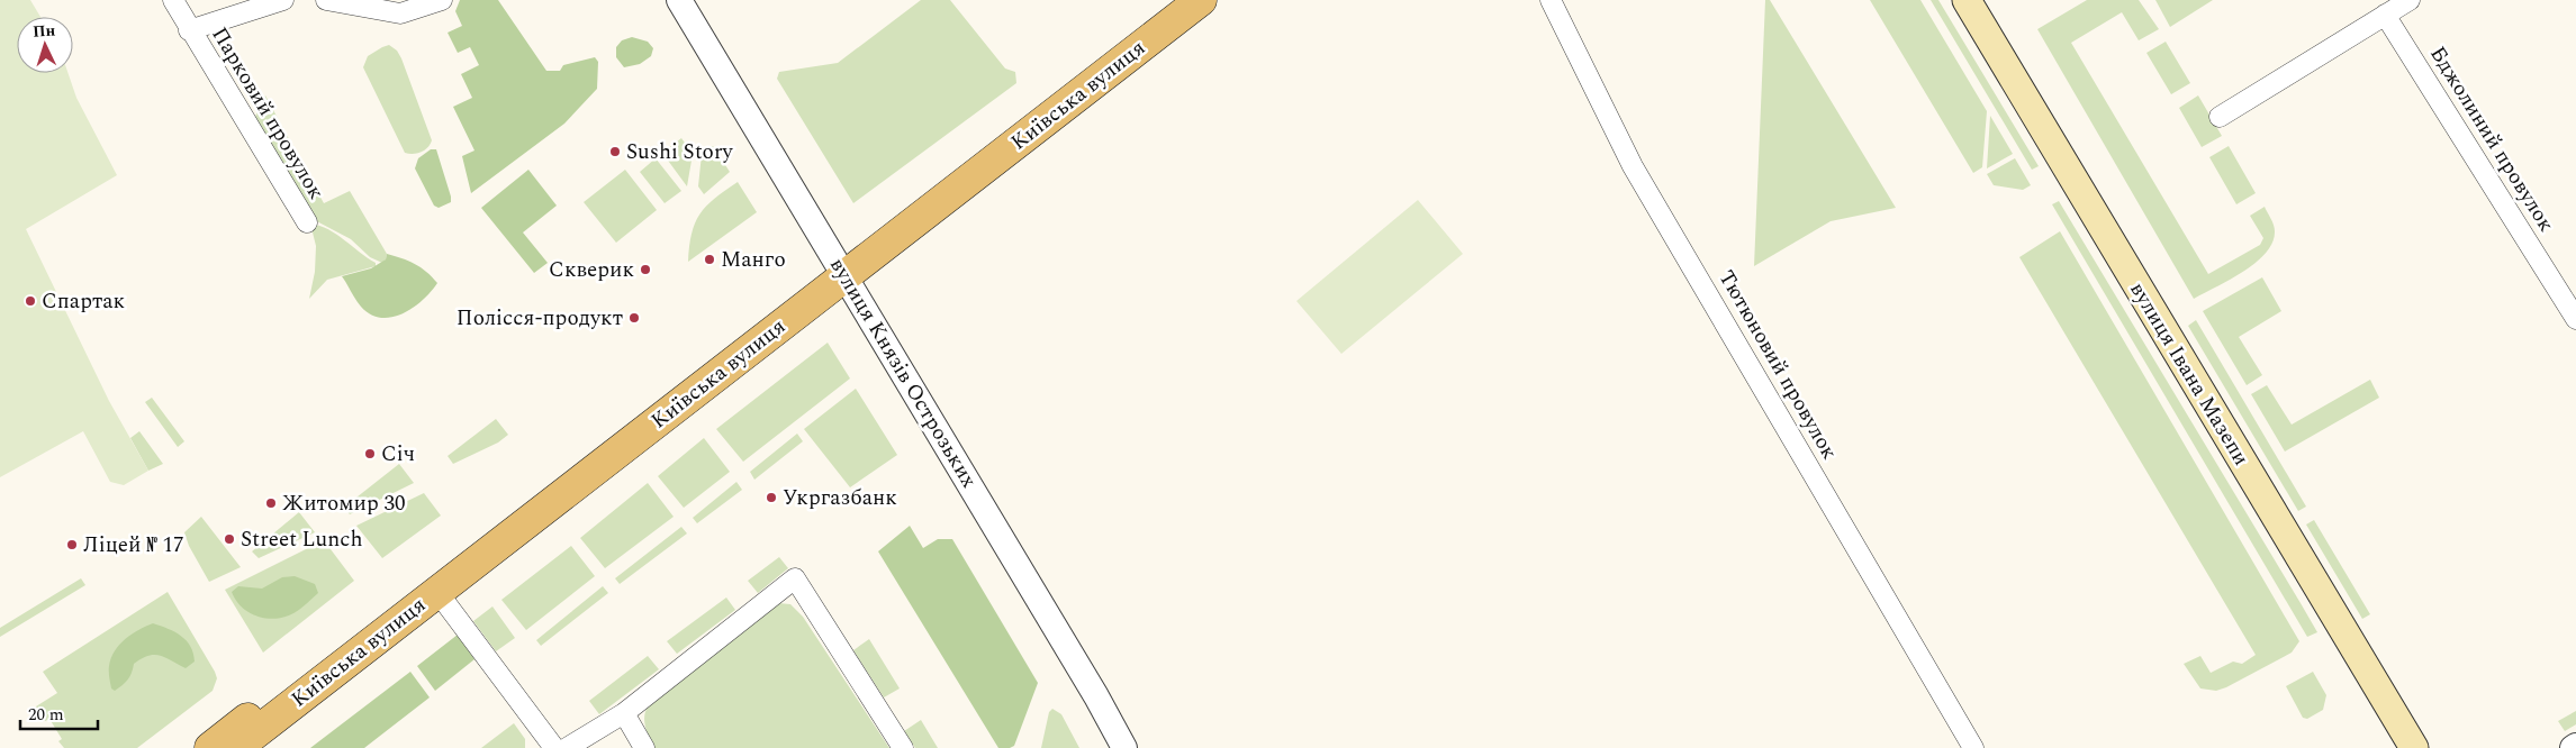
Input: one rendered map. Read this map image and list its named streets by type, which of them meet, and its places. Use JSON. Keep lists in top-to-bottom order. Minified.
{"streets":{"main road":["Київська вулиця","вулиця Івана Мазепи"],"street":["Парковий провулок","Бджолиний провулок","Тютюновий провулок","вулиця Князів Острозьких"]},"crossings":[["Київська вулиця","вулиця Князів Острозьких"]],"places":["Sushi Story","Манго","Скверик","Спартак","Полісся-продукт","Січ","Укргазбанк","Житомир 30","Street Lunch","Ліцей № 17"],"scale_bar":"20 m","north":"top"}
